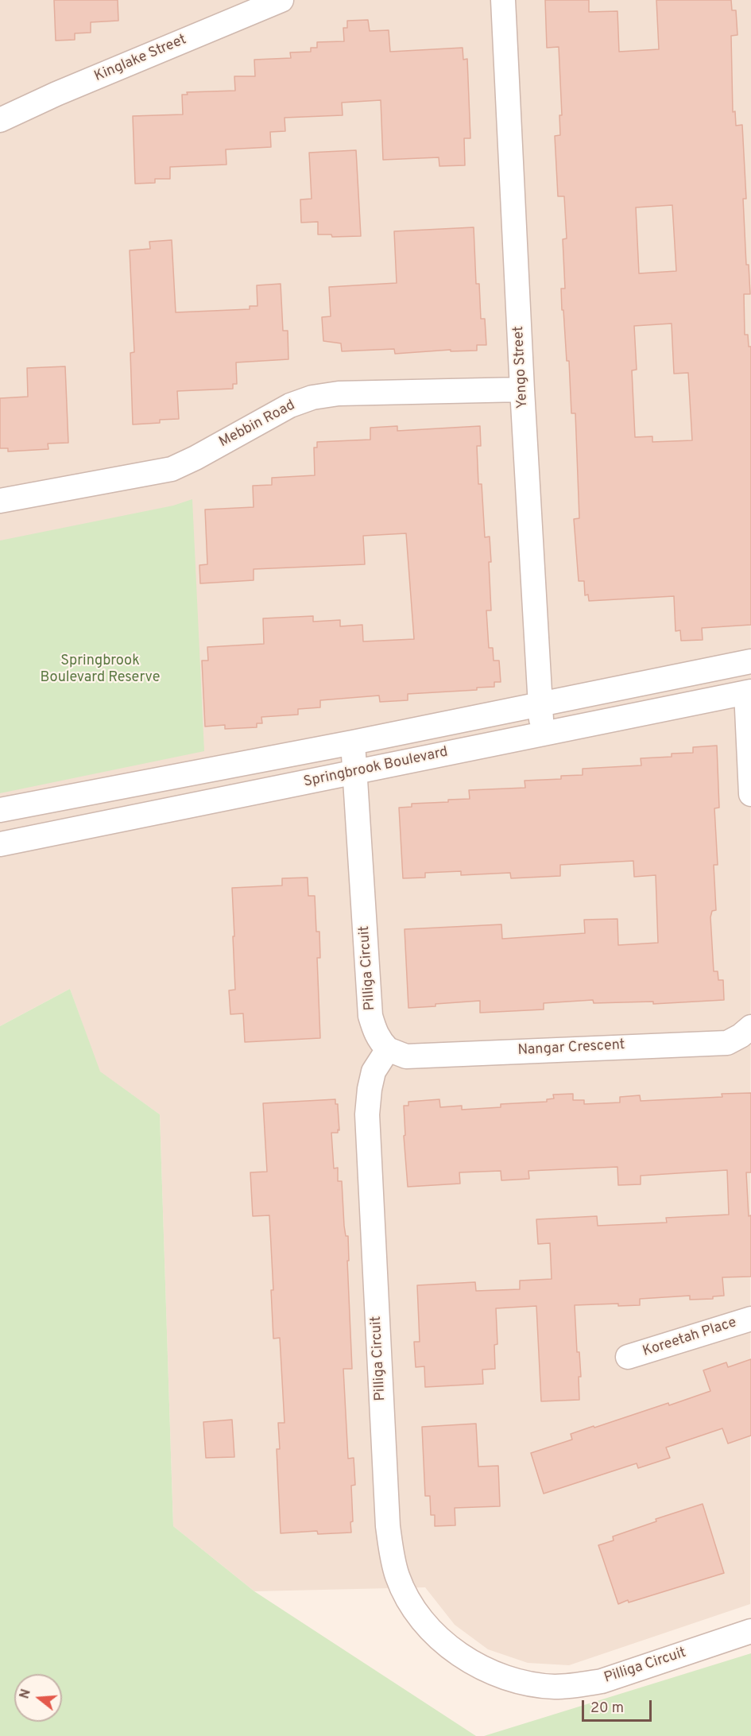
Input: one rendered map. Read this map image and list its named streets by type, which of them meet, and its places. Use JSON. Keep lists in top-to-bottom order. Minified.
{"streets":{"street":["Kinglake Street","Yengo Street","Mebbin Road","Springbrook Boulevard","Pilliga Circuit","Nangar Crescent","Koreetah Place"]},"crossings":[["Yengo Street","Mebbin Road"],["Yengo Street","Springbrook Boulevard"],["Springbrook Boulevard","Pilliga Circuit"],["Pilliga Circuit","Nangar Crescent"]],"parks":["Springbrook Boulevard Reserve"],"scale_bar":"20 m","north":"left"}
